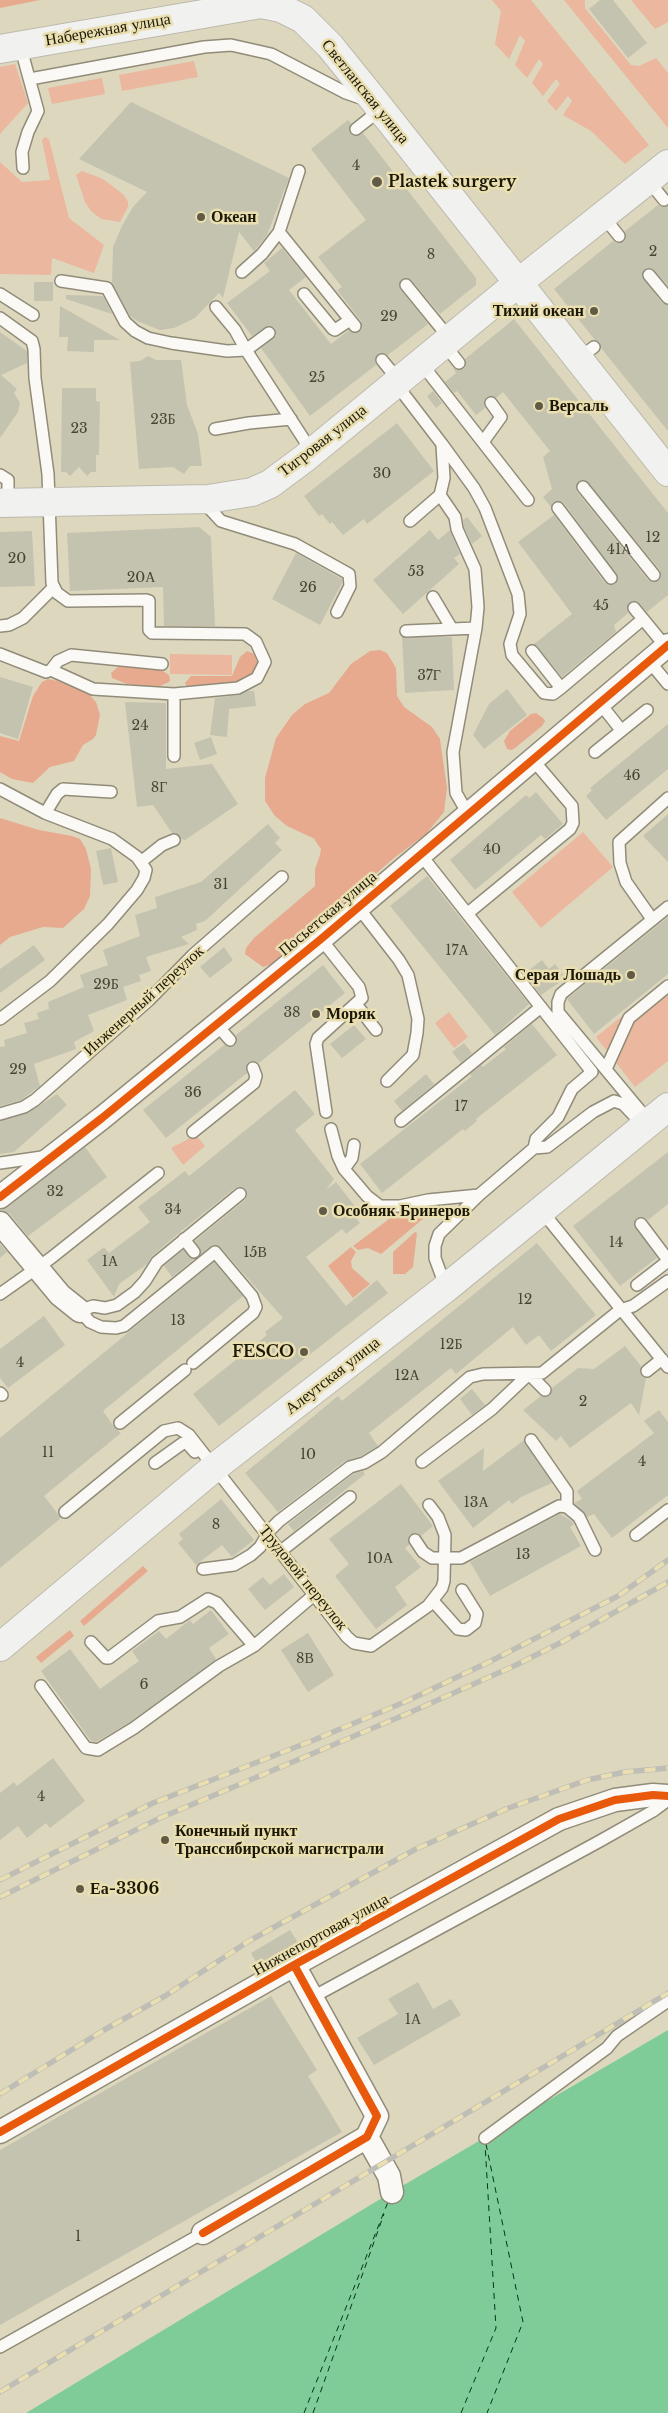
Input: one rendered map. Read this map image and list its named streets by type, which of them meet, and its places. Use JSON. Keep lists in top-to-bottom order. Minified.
{"streets":{"main road":["Набережная улица","Светланская улица","Тигровая улица","Алеутская улица"],"street":["Посьетская улица","Нижнепортовая улица"],"lane":["Инженерный переулок","Трудовой переулок"]},"crossings":[["Набережная улица","Светланская улица"],["Светланская улица","Тигровая улица"],["Алеутская улица","Трудовой переулок"]],"places":["Plastek surgery","Океан","Тихий океан","Версаль","Серая Лошадь","Моряк","Особняк Бринеров","FESCO","Конечный пункт Транссибирской магистрали","Еа-3306"],"house_numbers":["4","2","8","29","25","23Б","23","30","12","41А","20","53","20А","26","45","37Г","24","46","8Г","40","31","17А","29Б","38","29","36","17","32","34","14","15В","1А","12","13","12Б","4","12А","2","11","10","4","13А","8","13","10А","8В","6","4","1А","1"]}
